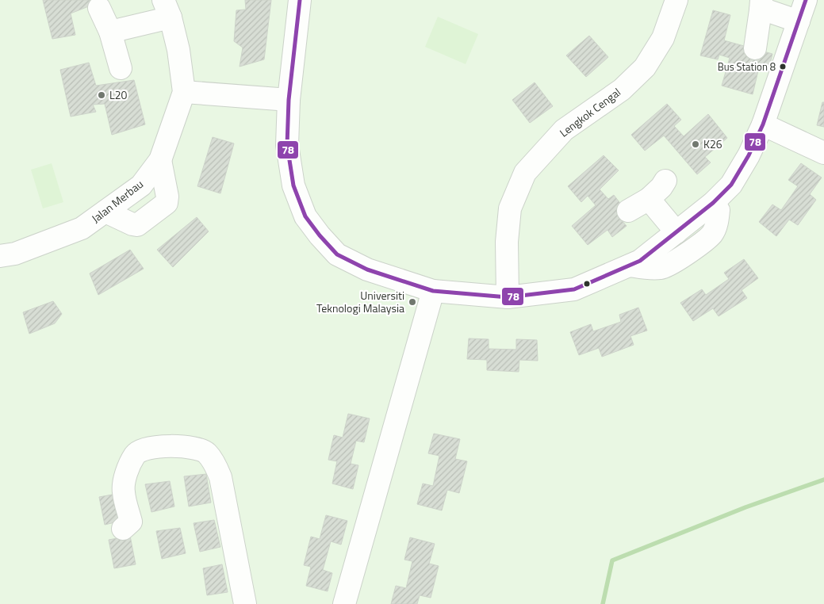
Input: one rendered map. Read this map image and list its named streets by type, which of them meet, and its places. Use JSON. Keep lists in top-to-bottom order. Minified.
{"streets":{"street":["Lengkok Cengal","Jalan Merbau"]},"places":["Bus Station 8","L20","K26","Universiti Teknologi Malaysia"],"lines":["transit line 78"]}
